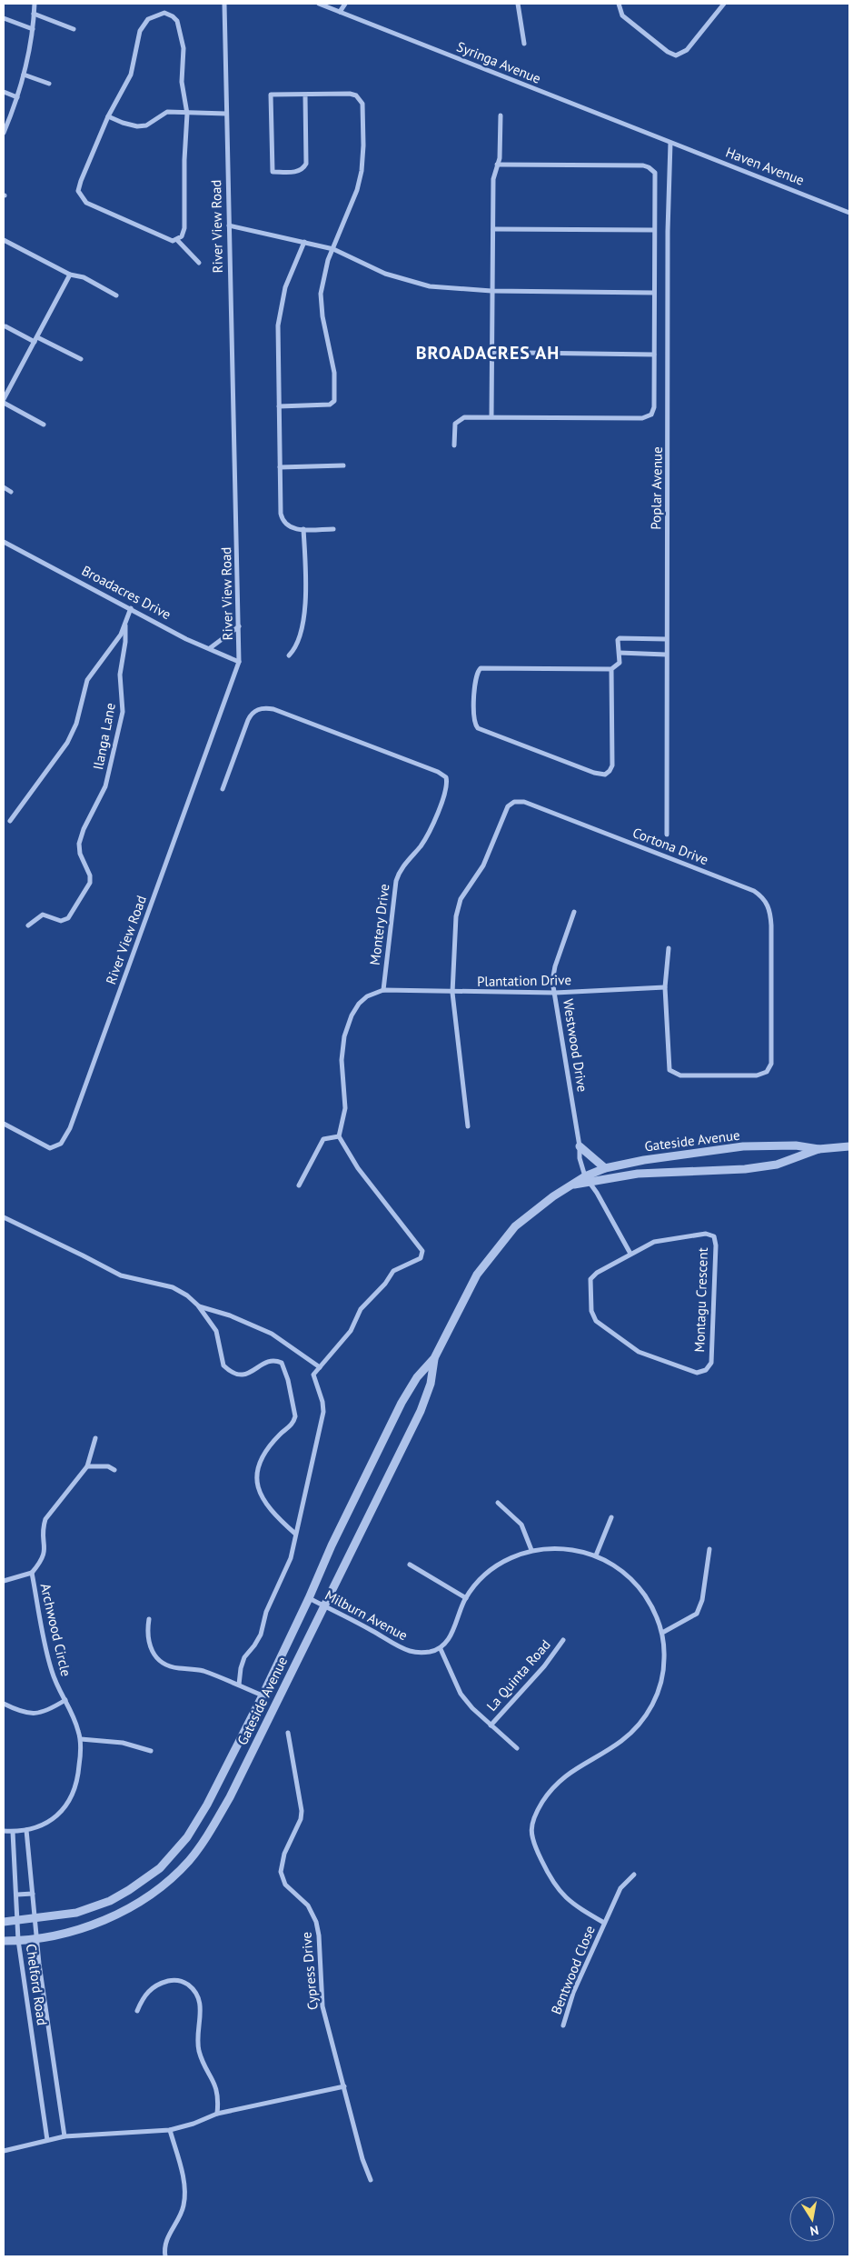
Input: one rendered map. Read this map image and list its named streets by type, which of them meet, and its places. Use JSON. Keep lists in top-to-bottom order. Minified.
{"streets":{"street":["Syringa Avenue","Haven Avenue","River View Road","Poplar Avenue","Broadacres Drive","Ilanga Lane","Cortona Drive","Montery Drive","Plantation Drive","Westwood Drive","Gateside Avenue","Montagu Crescent","Milburn Avenue","Archwood Circle","La Quinta Road","Bentwood Close","Cypress Drive","Chelford Road"]},"crossings":[["Syringa Avenue","Haven Avenue"],["Syringa Avenue","Poplar Avenue"],["Haven Avenue","Poplar Avenue"],["River View Road","Broadacres Drive"],["Broadacres Drive","Ilanga Lane"],["Cortona Drive","Plantation Drive"],["Montery Drive","Plantation Drive"],["Plantation Drive","Westwood Drive"],["Westwood Drive","Gateside Avenue"],["Gateside Avenue","Milburn Avenue"],["Gateside Avenue","Chelford Road"],["Archwood Circle","Chelford Road"]],"districts":["BROADACRES AH"],"north":"bottom"}
